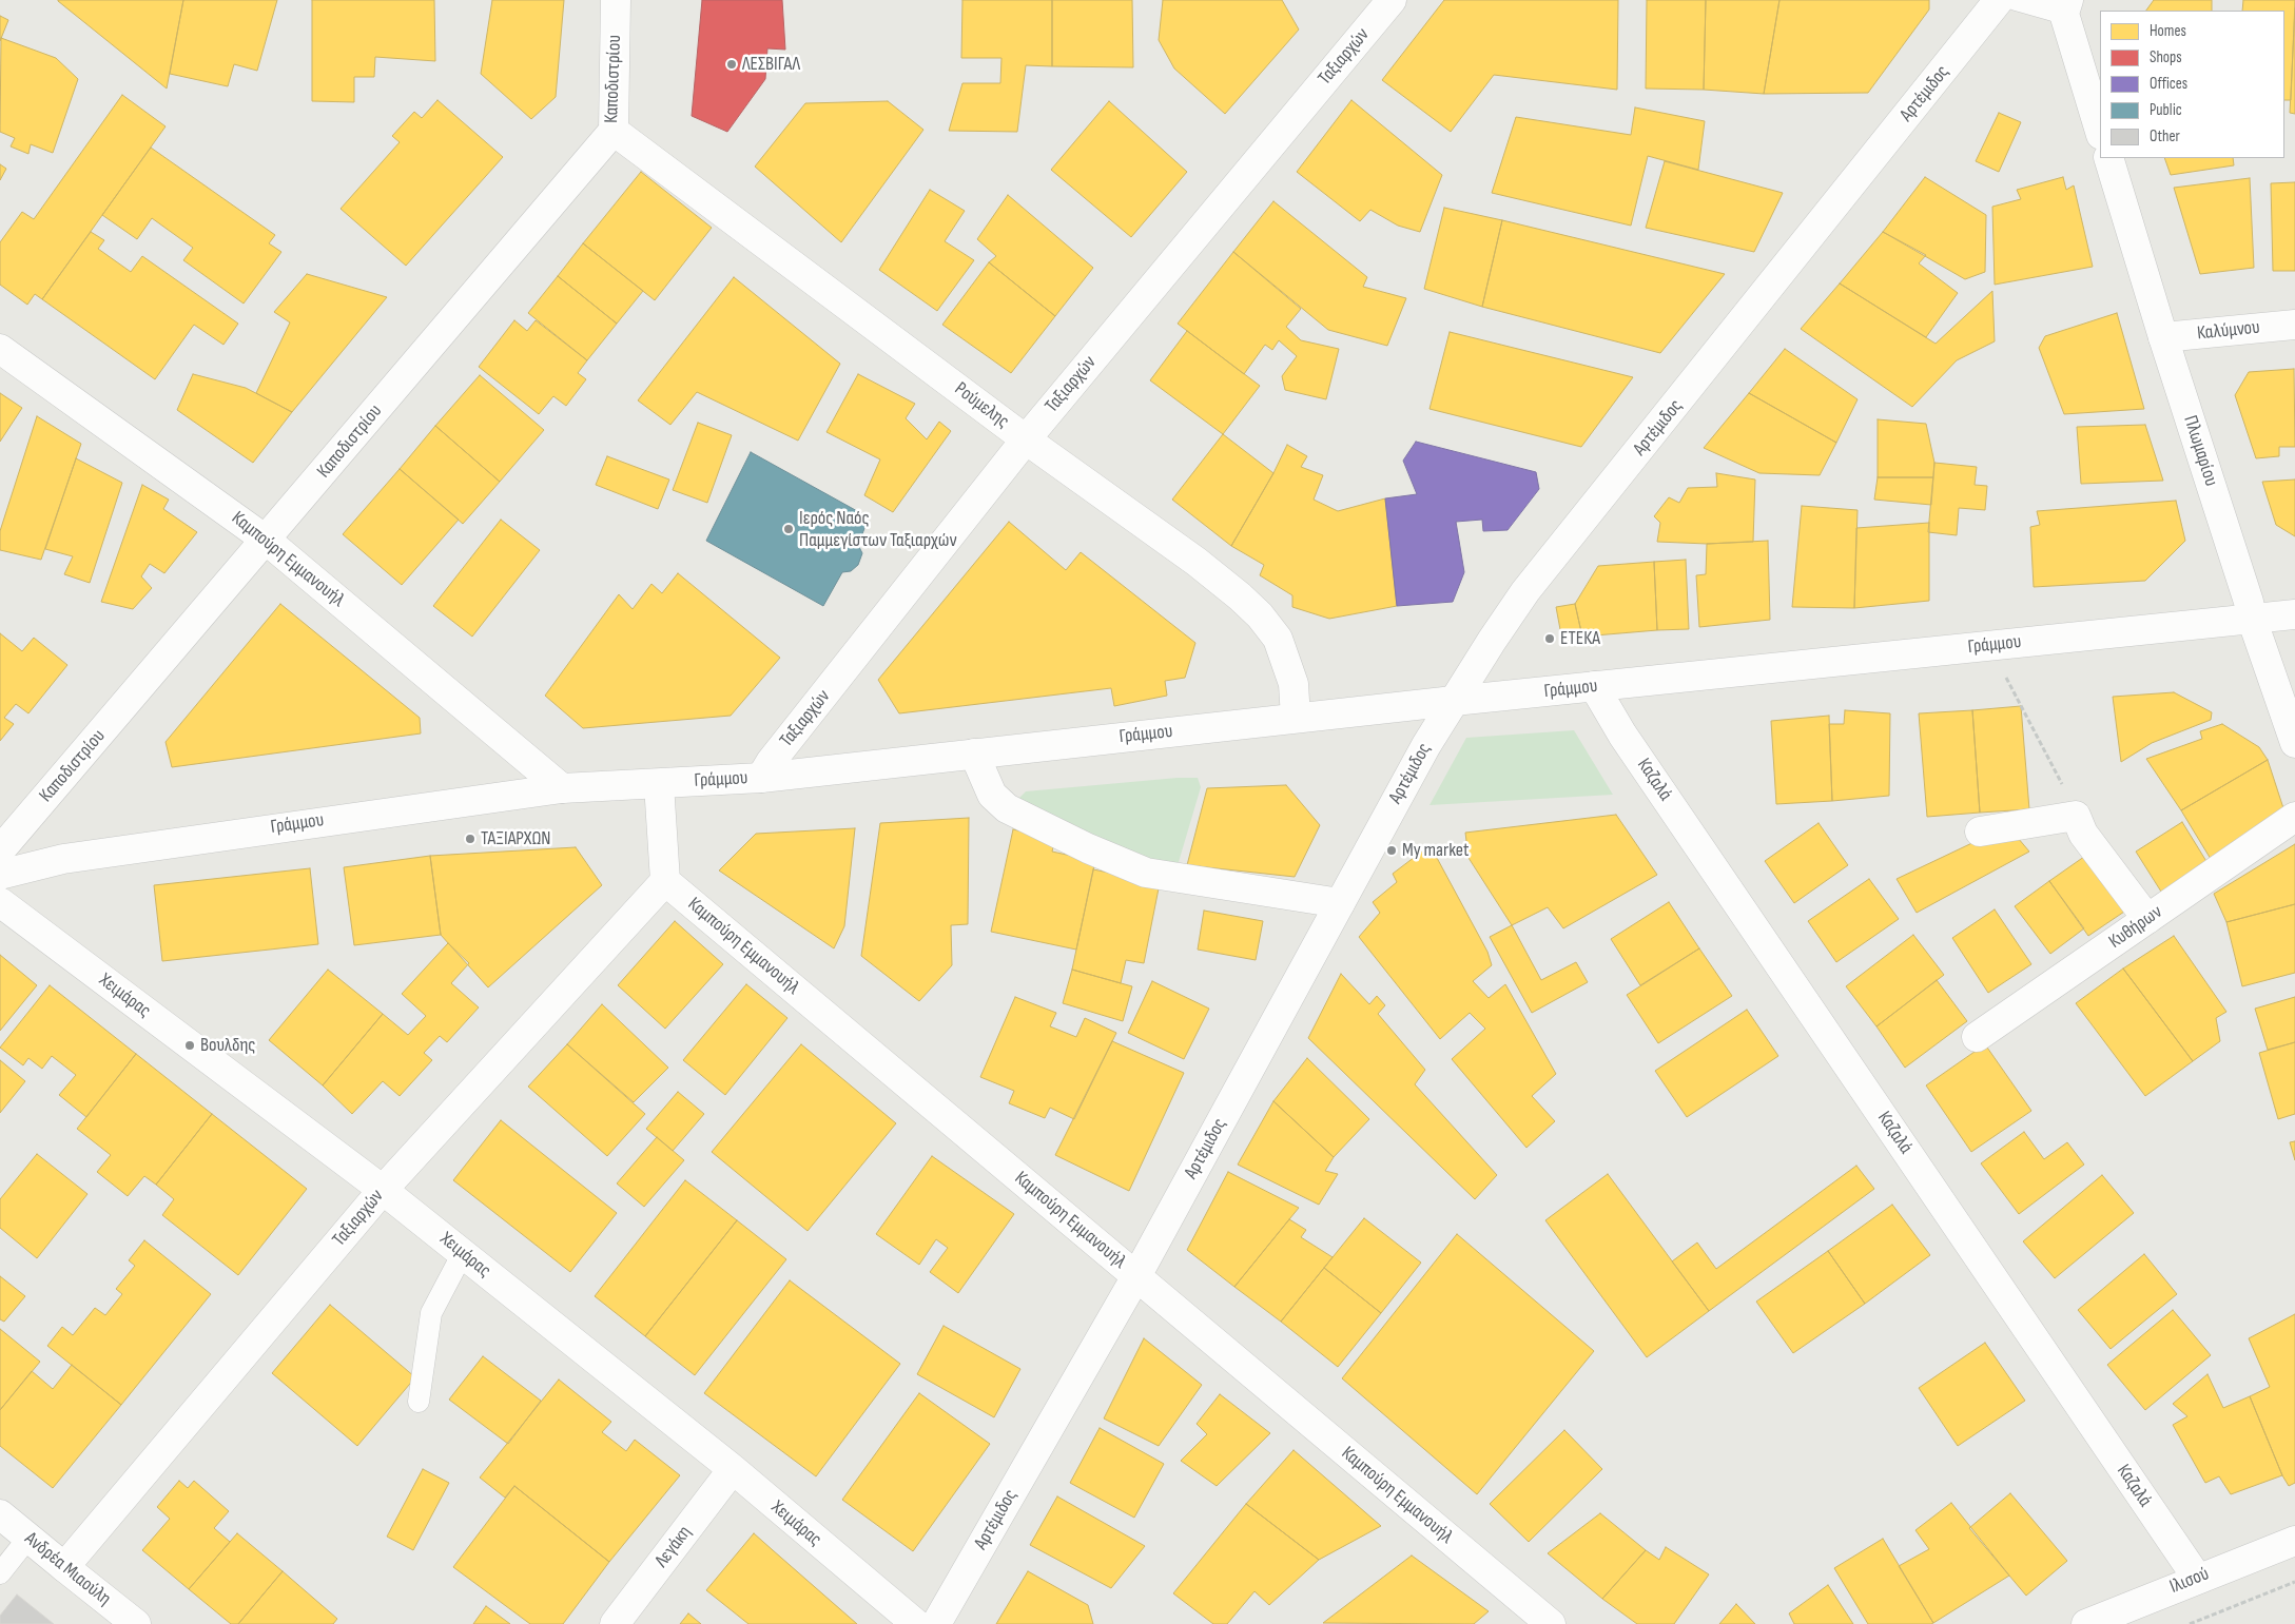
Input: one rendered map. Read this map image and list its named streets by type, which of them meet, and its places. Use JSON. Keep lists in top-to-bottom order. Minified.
{"streets":{"street":["Ταξιαρχών","Καποδιστρίου","Αρτέμιδος","Καλύμνου","Ρούμελης","Πλωμαρίου","Καμπούρη Εμμανουήλ","Γράμμου","Καζαλά","Κυθήρων","Χειμάρας","Λεγάκη","Ανδρέα Μιαούλη","Ιλισού"]},"crossings":[["Ταξιαρχών","Ρούμελης"],["Ταξιαρχών","Καμπούρη Εμμανουήλ"],["Ταξιαρχών","Γράμμου"],["Ταξιαρχών","Χειμάρας"],["Ταξιαρχών","Ανδρέα Μιαούλη"],["Καποδιστρίου","Ρούμελης"],["Καποδιστρίου","Καμπούρη Εμμανουήλ"],["Αρτέμιδος","Καμπούρη Εμμανουήλ"],["Αρτέμιδος","Γράμμου"],["Καλύμνου","Πλωμαρίου"],["Ρούμελης","Γράμμου"],["Πλωμαρίου","Γράμμου"],["Καμπούρη Εμμανουήλ","Γράμμου"],["Γράμμου","Καζαλά"],["Καζαλά","Ιλισού"],["Χειμάρας","Λεγάκη"]],"places":["ΛΕΣΒΙΓΑΛ","Ιερός Ναός Παμμεγίστων Ταξιαρχών","ΕΤΕΚΑ","ΤΑΞΙΑΡΧΩΝ","My market","Βουλδης"],"legend":["Homes","Shops","Offices","Public","Other"]}
